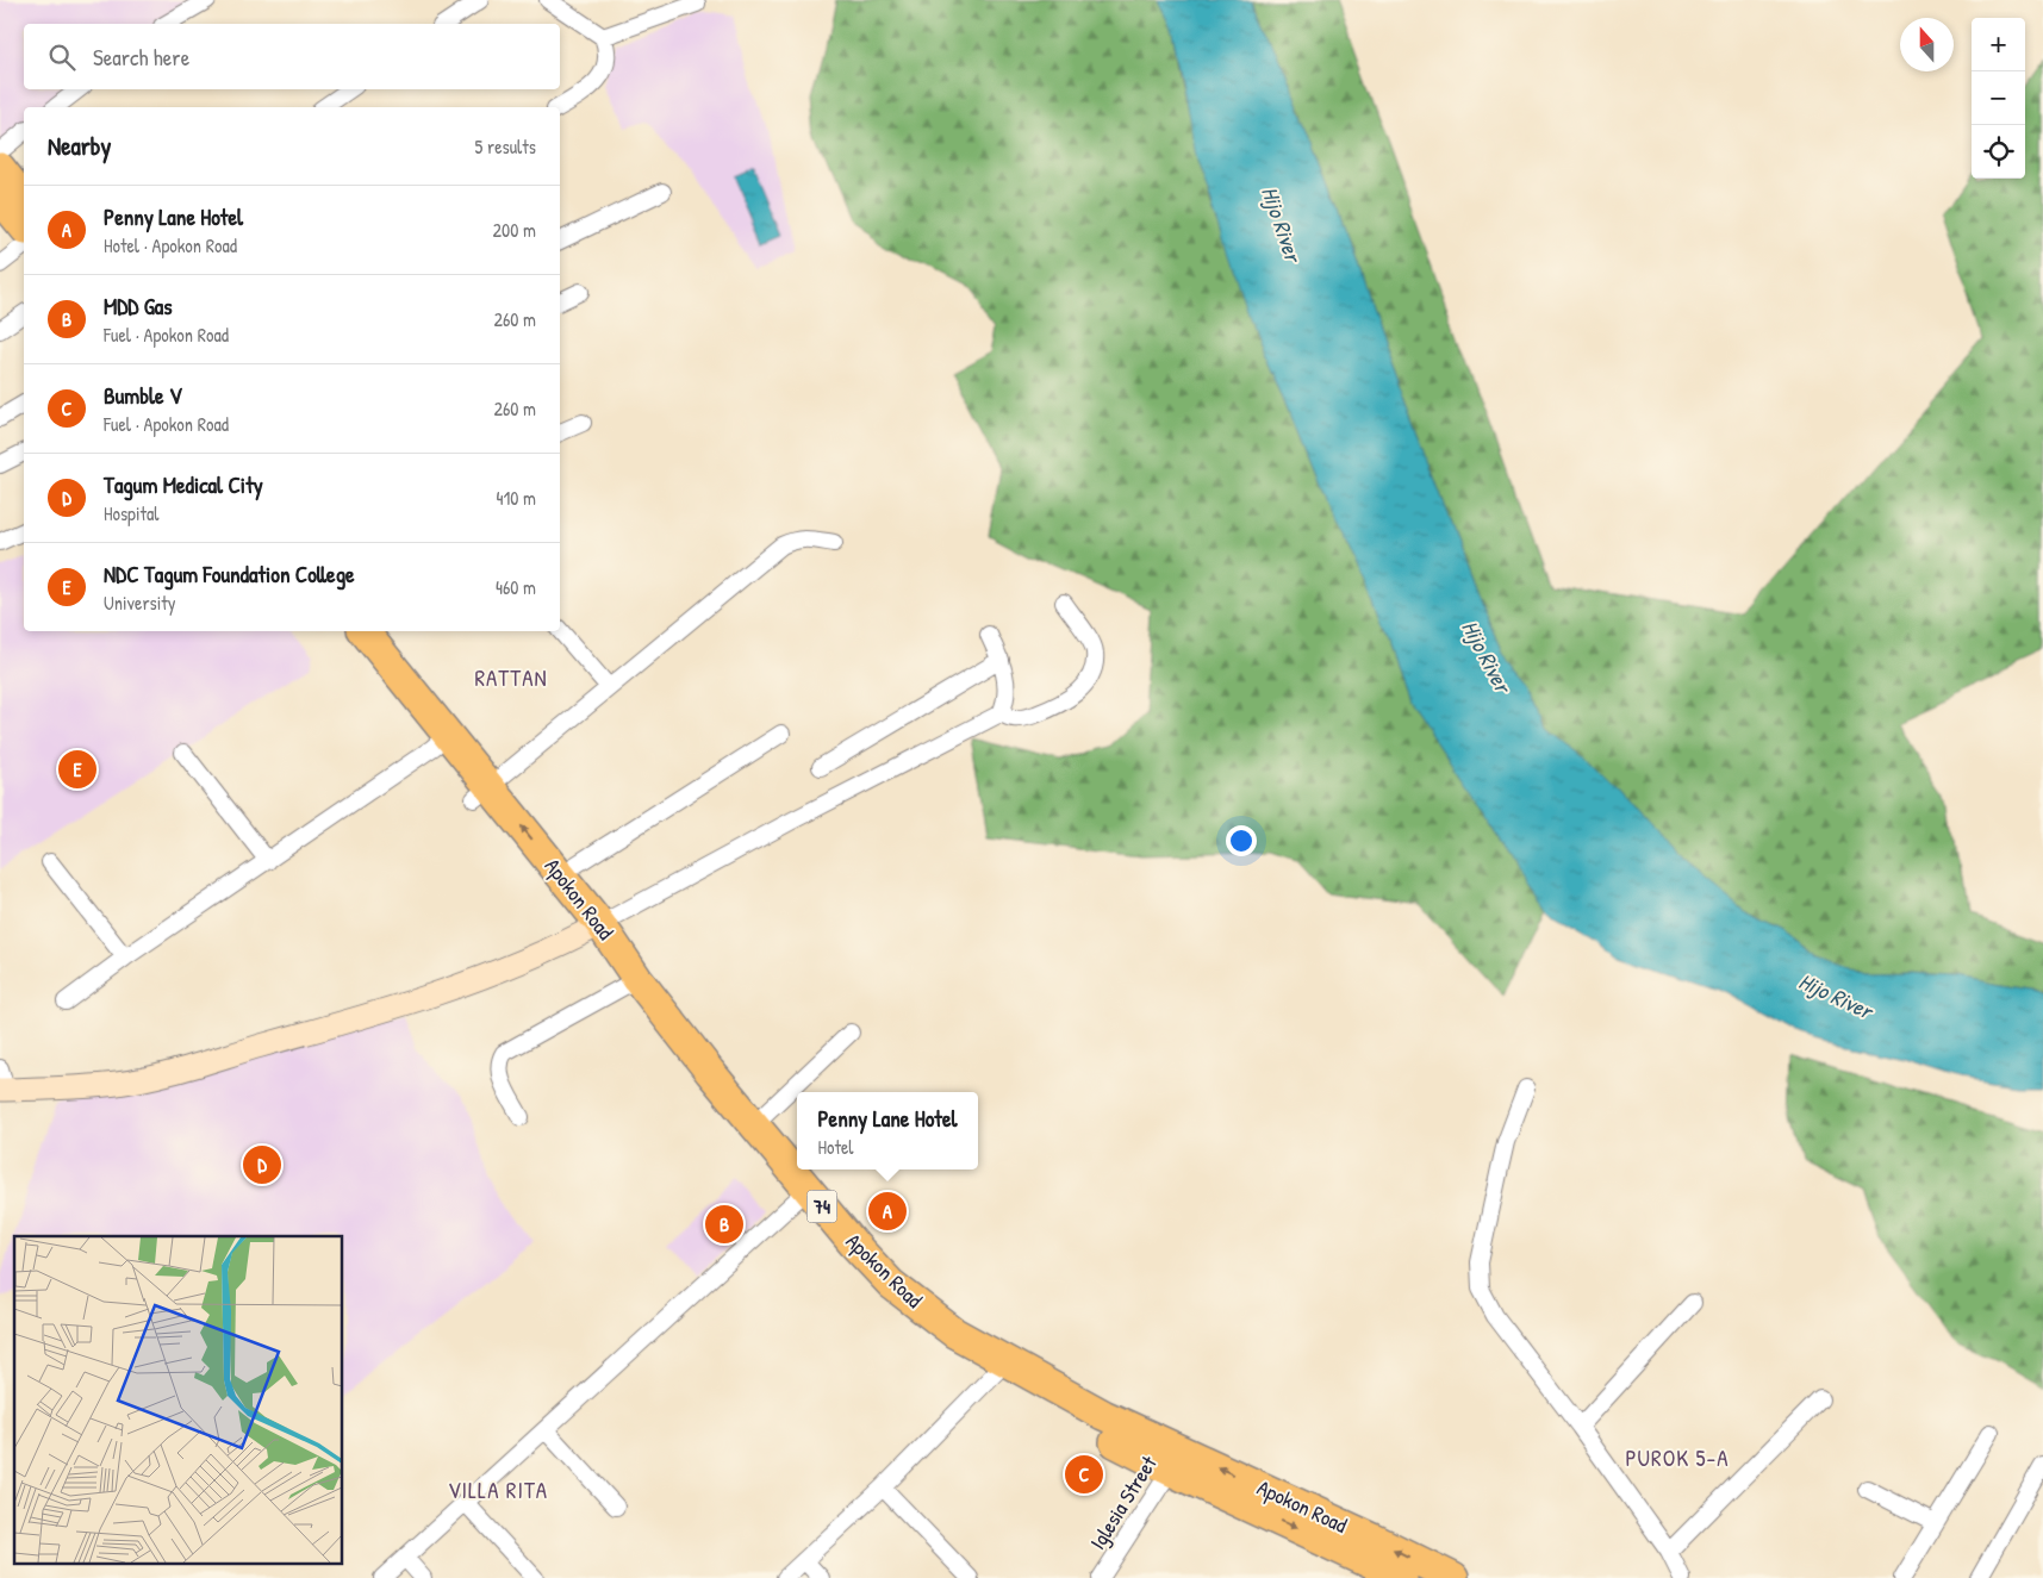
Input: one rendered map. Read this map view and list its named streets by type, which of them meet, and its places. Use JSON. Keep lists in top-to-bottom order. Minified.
{"streets":{"highway":["Apokon Road","74"],"street":["Iglesia Street"]},"crossings":[["Apokon Road","Iglesia Street"]],"districts":["RATTAN","PUROK 5-A","VILLA RITA"],"water":["Hijo River"],"north":"top","page":{"map_buttons":["+","−"],"search":"Search here","heading":["Nearby","5 results"],"list":[{"mark":"A","name":"Penny Lane Hotel","note":"Hotel · Apokon Road","value":"200 m"},{"mark":"B","name":"MDD Gas","note":"Fuel · Apokon Road","value":"260 m"},{"mark":"C","name":"Bumble V","note":"Fuel · Apokon Road","value":"260 m"},{"mark":"D","name":"Tagum Medical City","note":"Hospital","value":"410 m"},{"mark":"E","name":"NDC Tagum Foundation College","note":"University","value":"460 m"}],"pins":["E","D","A","B","C"],"popup":["Penny Lane Hotel","Hotel"]}}
